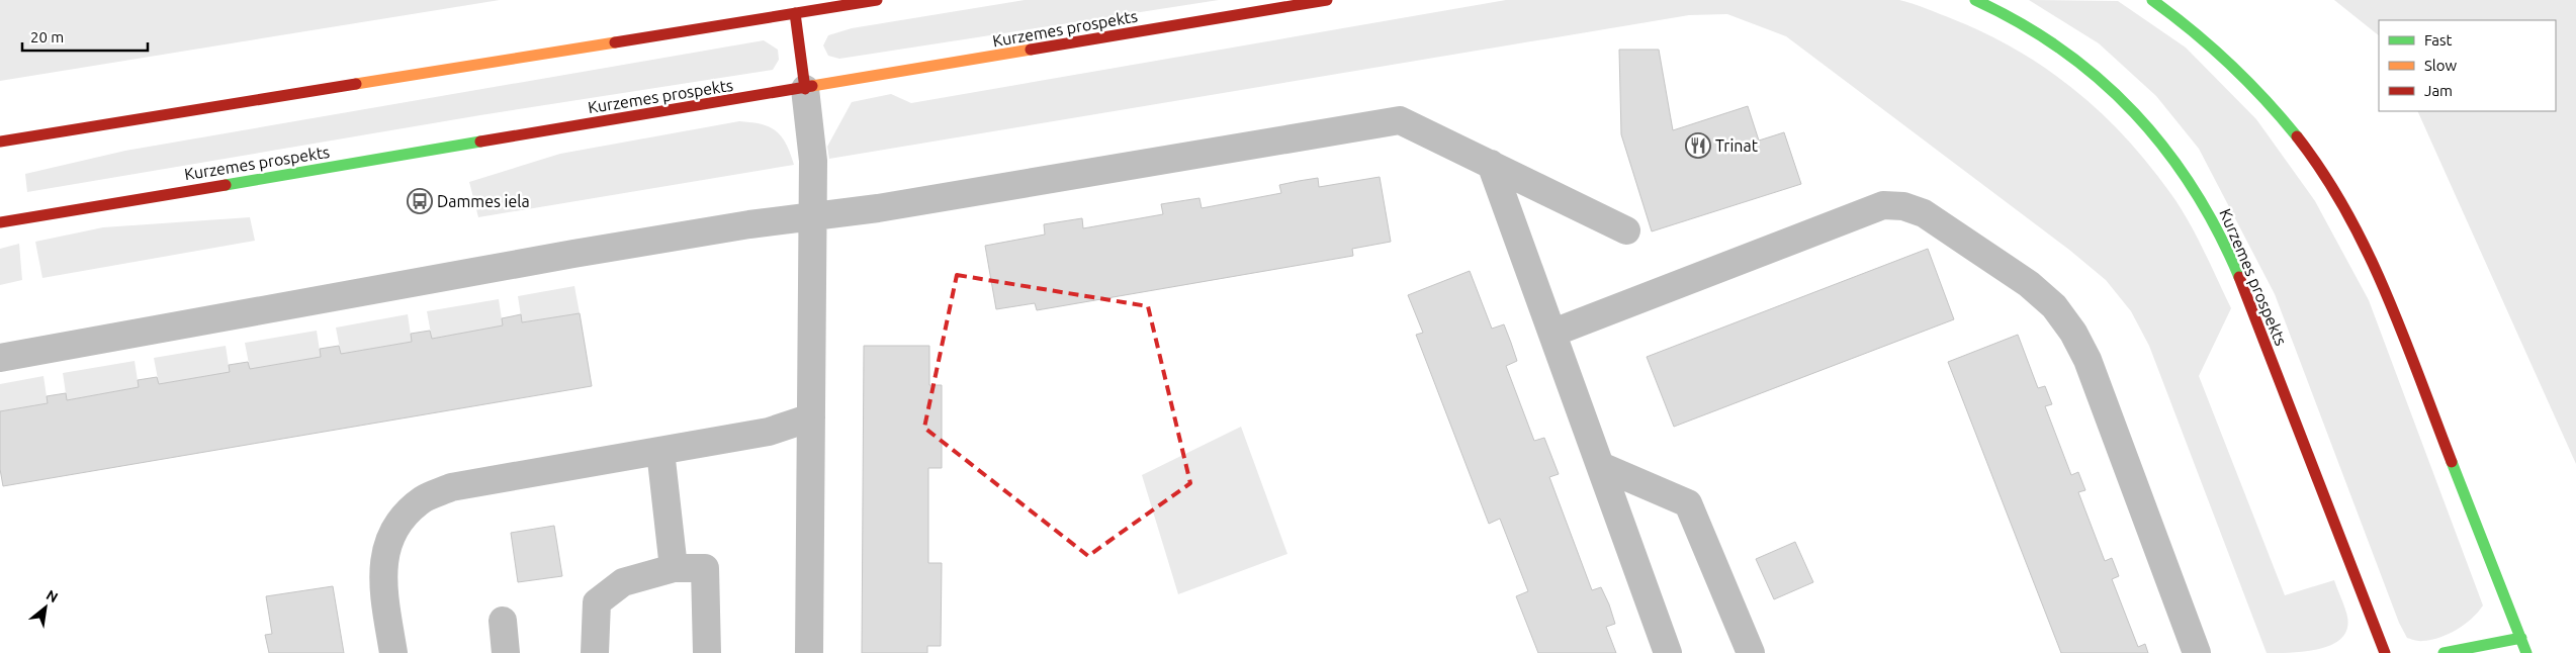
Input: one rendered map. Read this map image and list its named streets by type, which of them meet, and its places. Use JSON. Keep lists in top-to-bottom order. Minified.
{"streets":{"main road":["Kurzemes prospekts"]},"places":{"restaurant":["Trinat"],"bus stop":["Dammes iela"]},"legend":["Fast","Slow","Jam"],"scale_bar":"20 m","north":"top right"}
